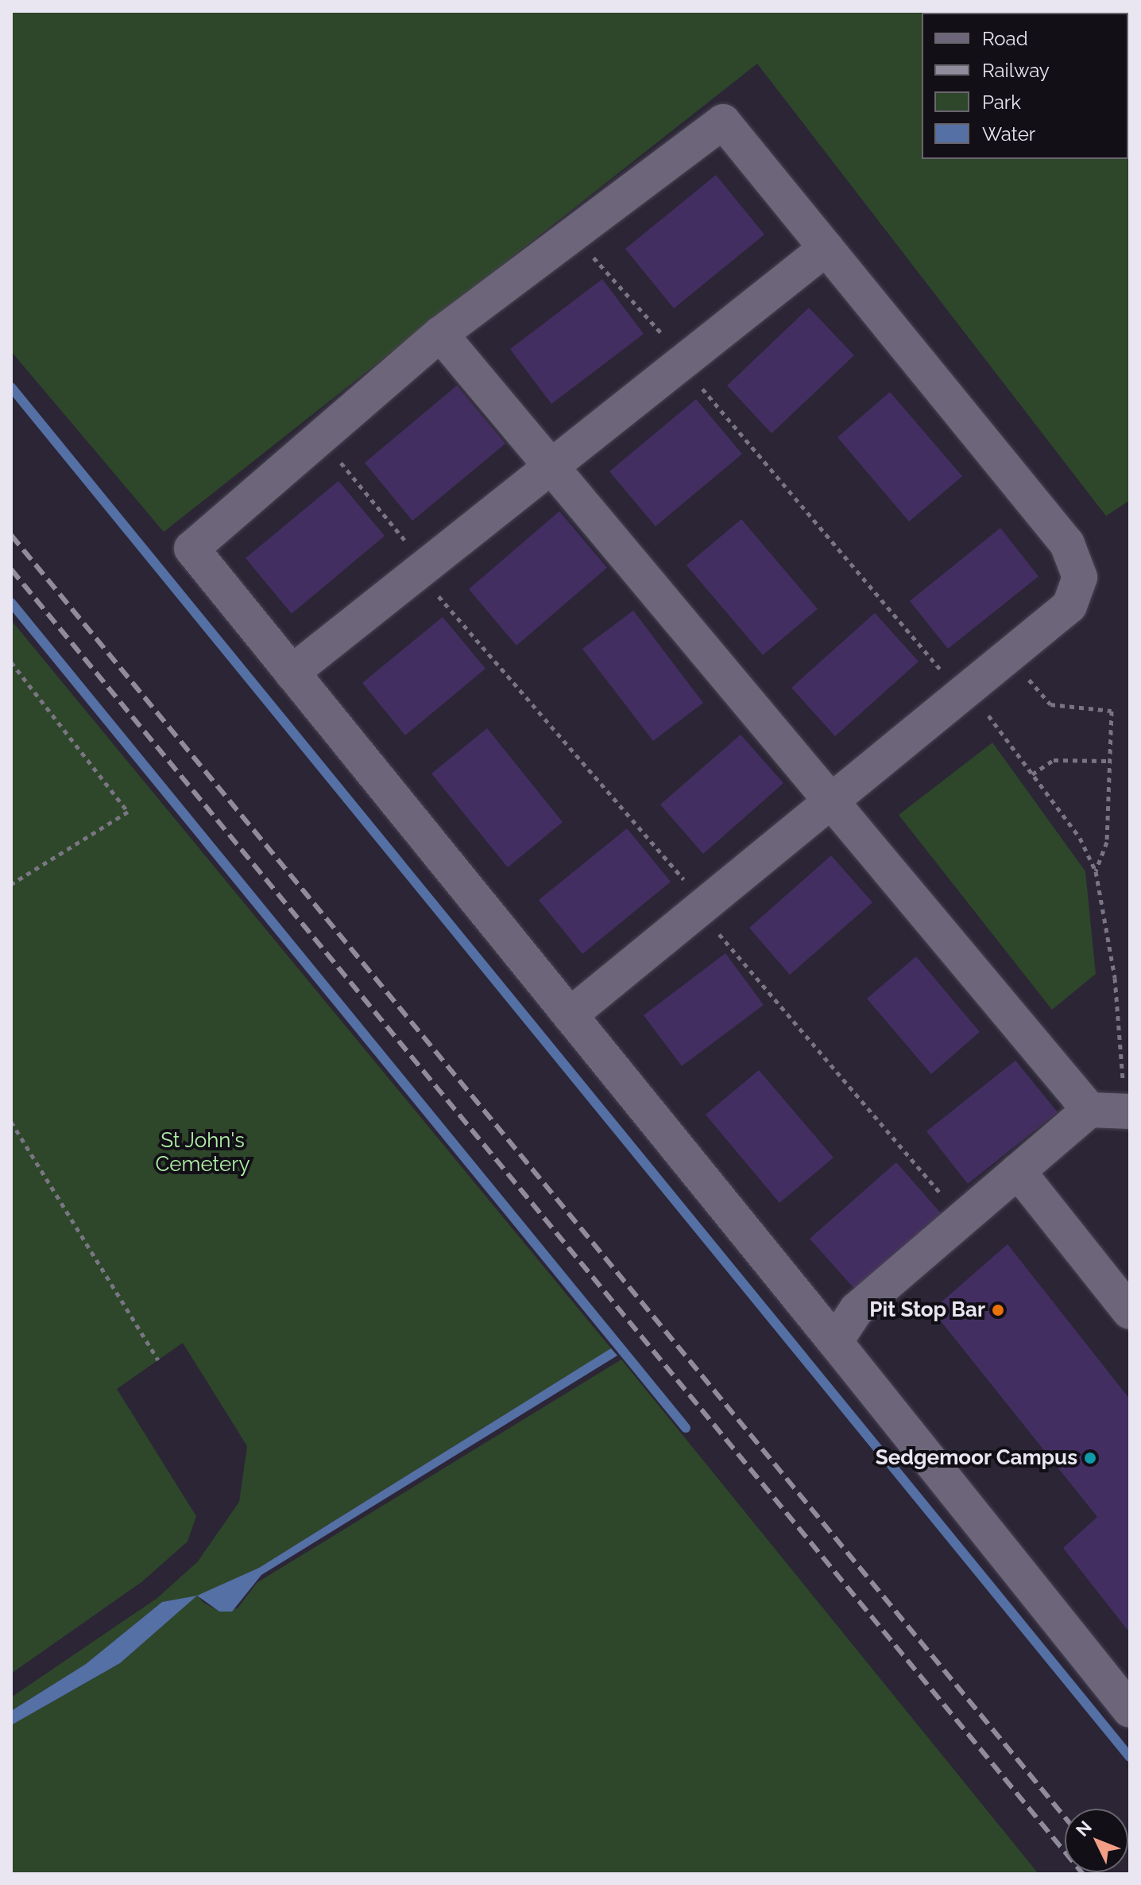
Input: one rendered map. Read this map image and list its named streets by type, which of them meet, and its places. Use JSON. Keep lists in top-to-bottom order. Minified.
{"parks":["St John's Cemetery"],"places":["Pit Stop Bar","Sedgemoor Campus"],"legend":["Road","Railway","Park","Water"],"north":"top left"}
